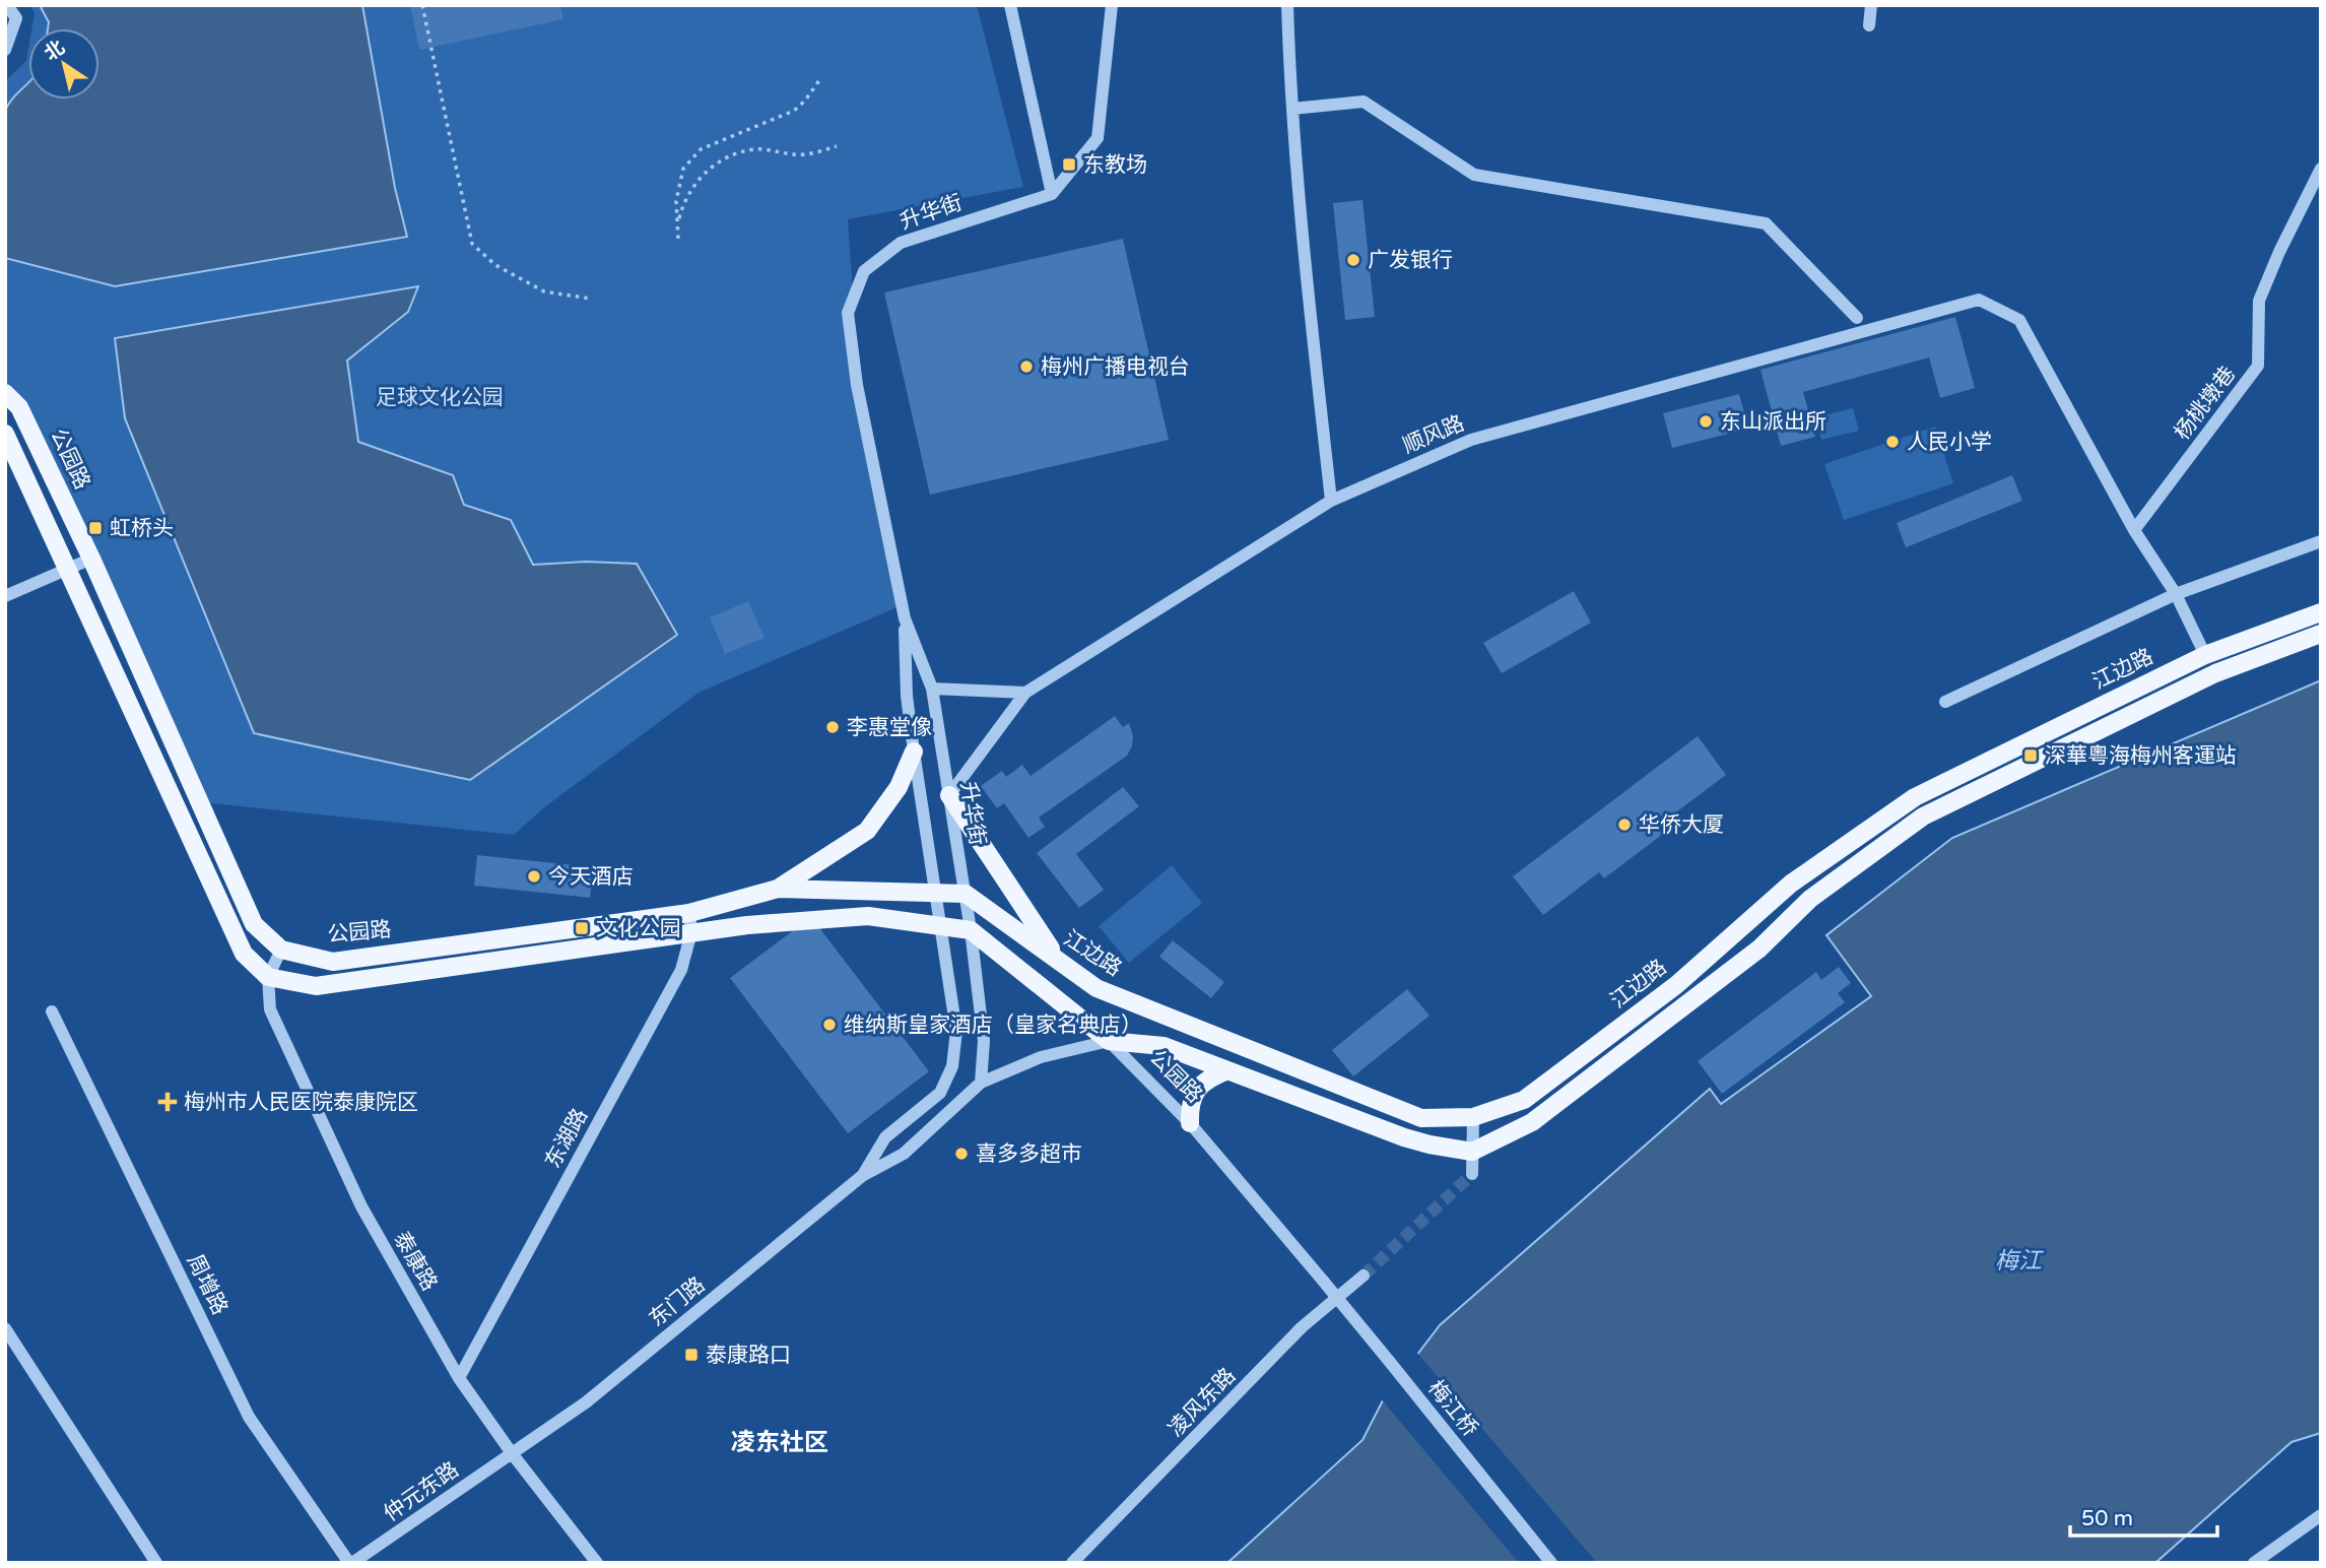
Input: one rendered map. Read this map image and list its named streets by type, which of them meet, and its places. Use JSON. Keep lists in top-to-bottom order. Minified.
{"streets":{"main road":["公园路","江边路"],"street":["升华街","杨桃墩巷","顺风路","东湖路","泰康路","周增路","东门路","凌风东路","梅江桥","仲元东路"]},"crossings":[["升华街","顺风路"],["升华街","公园路"],["升华街","江边路"],["升华街","东门路"],["杨桃墩巷","顺风路"],["顺风路","江边路"],["公园路","江边路"],["公园路","东湖路"],["公园路","泰康路"],["公园路","梅江桥"],["东湖路","泰康路"],["泰康路","东门路"],["泰康路","仲元东路"],["周增路","仲元东路"],["东门路","仲元东路"]],"districts":["凌东社区"],"water":["梅江"],"parks":["足球文化公园"],"places":{"transit":["东教场","虹桥头","深華粵海梅州客運站","文化公园","泰康路口"],"other":["广发银行","梅州广播电视台","东山派出所","人民小学","李惠堂像","华侨大厦","今天酒店","维纳斯皇家酒店（皇家名典店）","喜多多超市"],"health":["梅州市人民医院泰康院区"]},"scale_bar":"50 m","north":"top left"}
